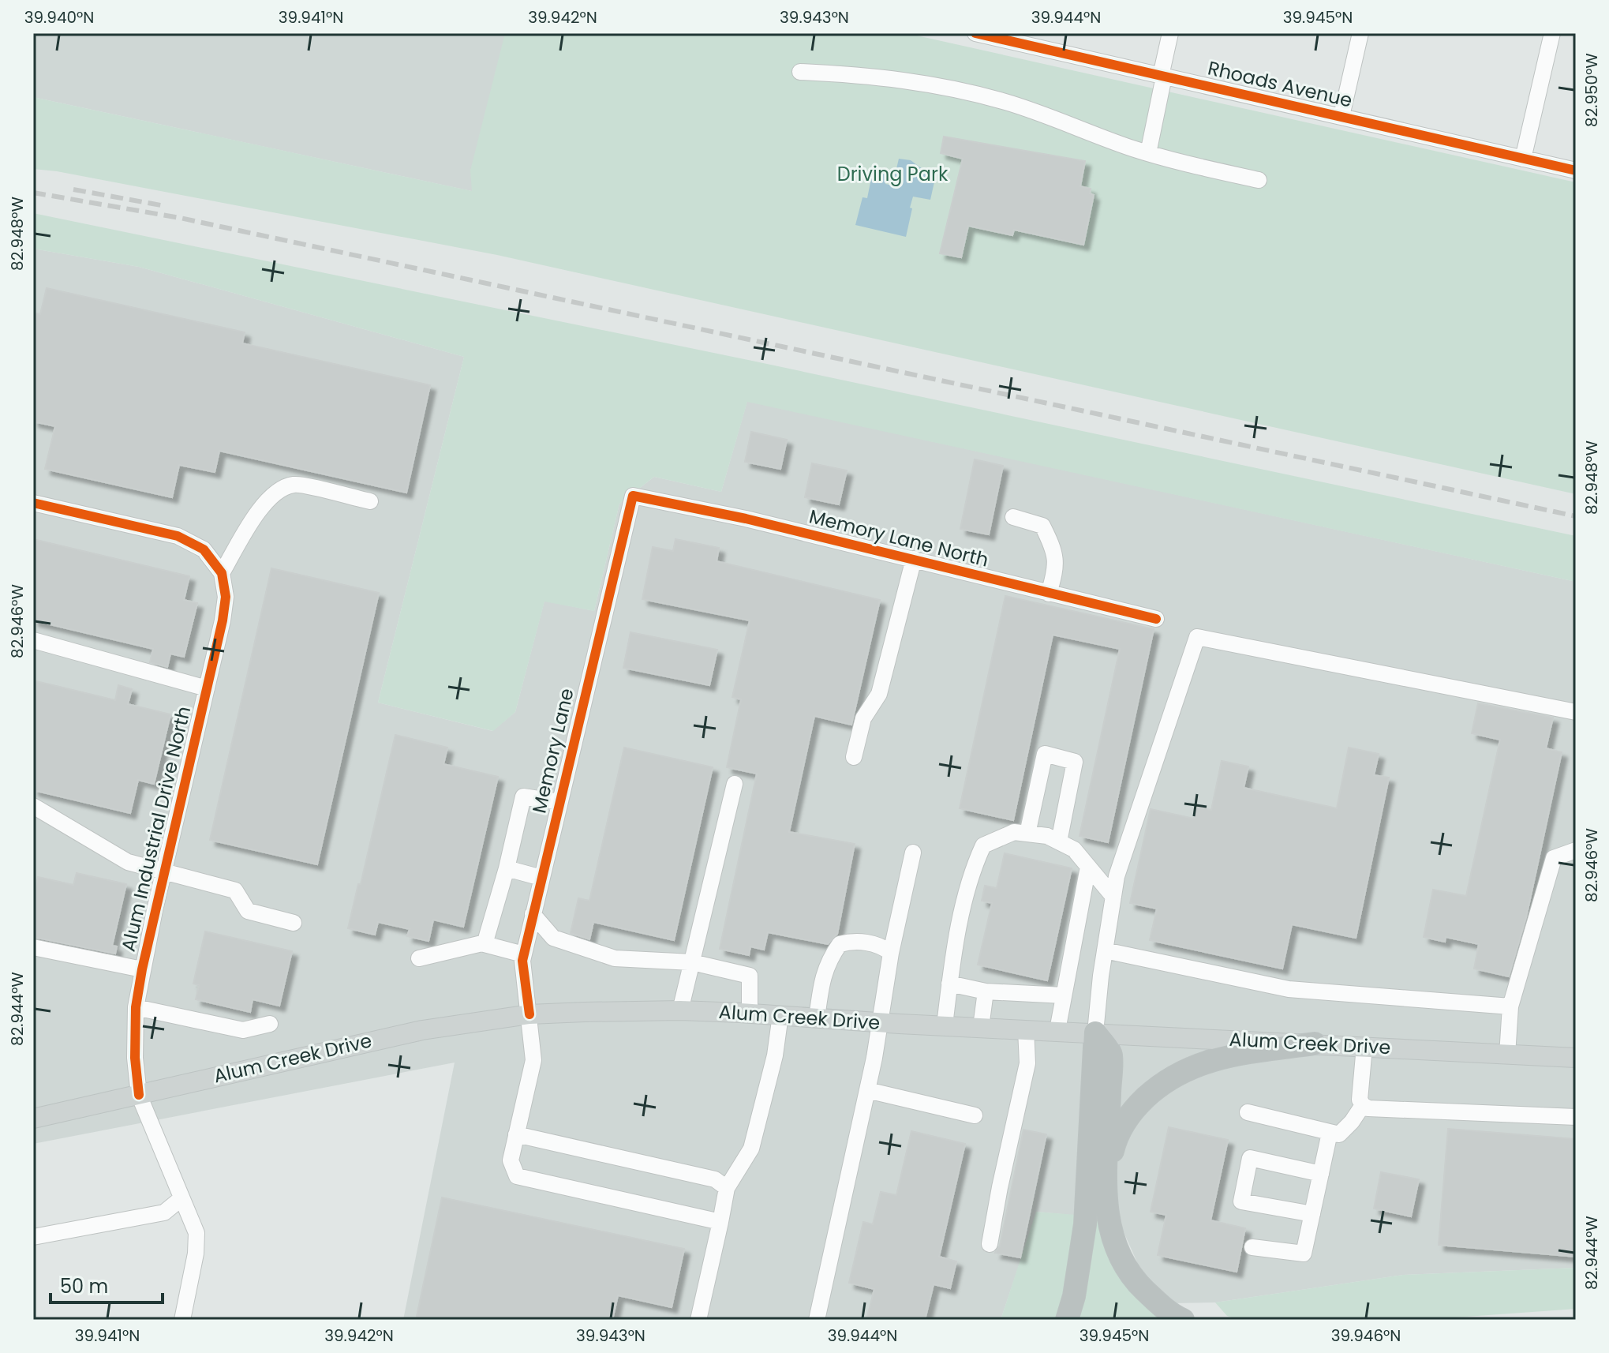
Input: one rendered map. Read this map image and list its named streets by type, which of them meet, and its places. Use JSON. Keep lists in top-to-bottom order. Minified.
{"streets":{"main road":["Alum Creek Drive"],"street":["Rhoads Avenue","Memory Lane North","Memory Lane","Alum Industrial Drive North"]},"crossings":[["Memory Lane North","Memory Lane"],["Memory Lane","Alum Creek Drive"],["Alum Industrial Drive North","Alum Creek Drive"]],"parks":["Driving Park"],"scale_bar":"50 m","coordinates":["39.940°N","39.941°N","39.942°N","39.943°N","39.944°N","39.945°N","82.950°W","82.948°W","82.946°W","82.944°W","39.946°N"]}
